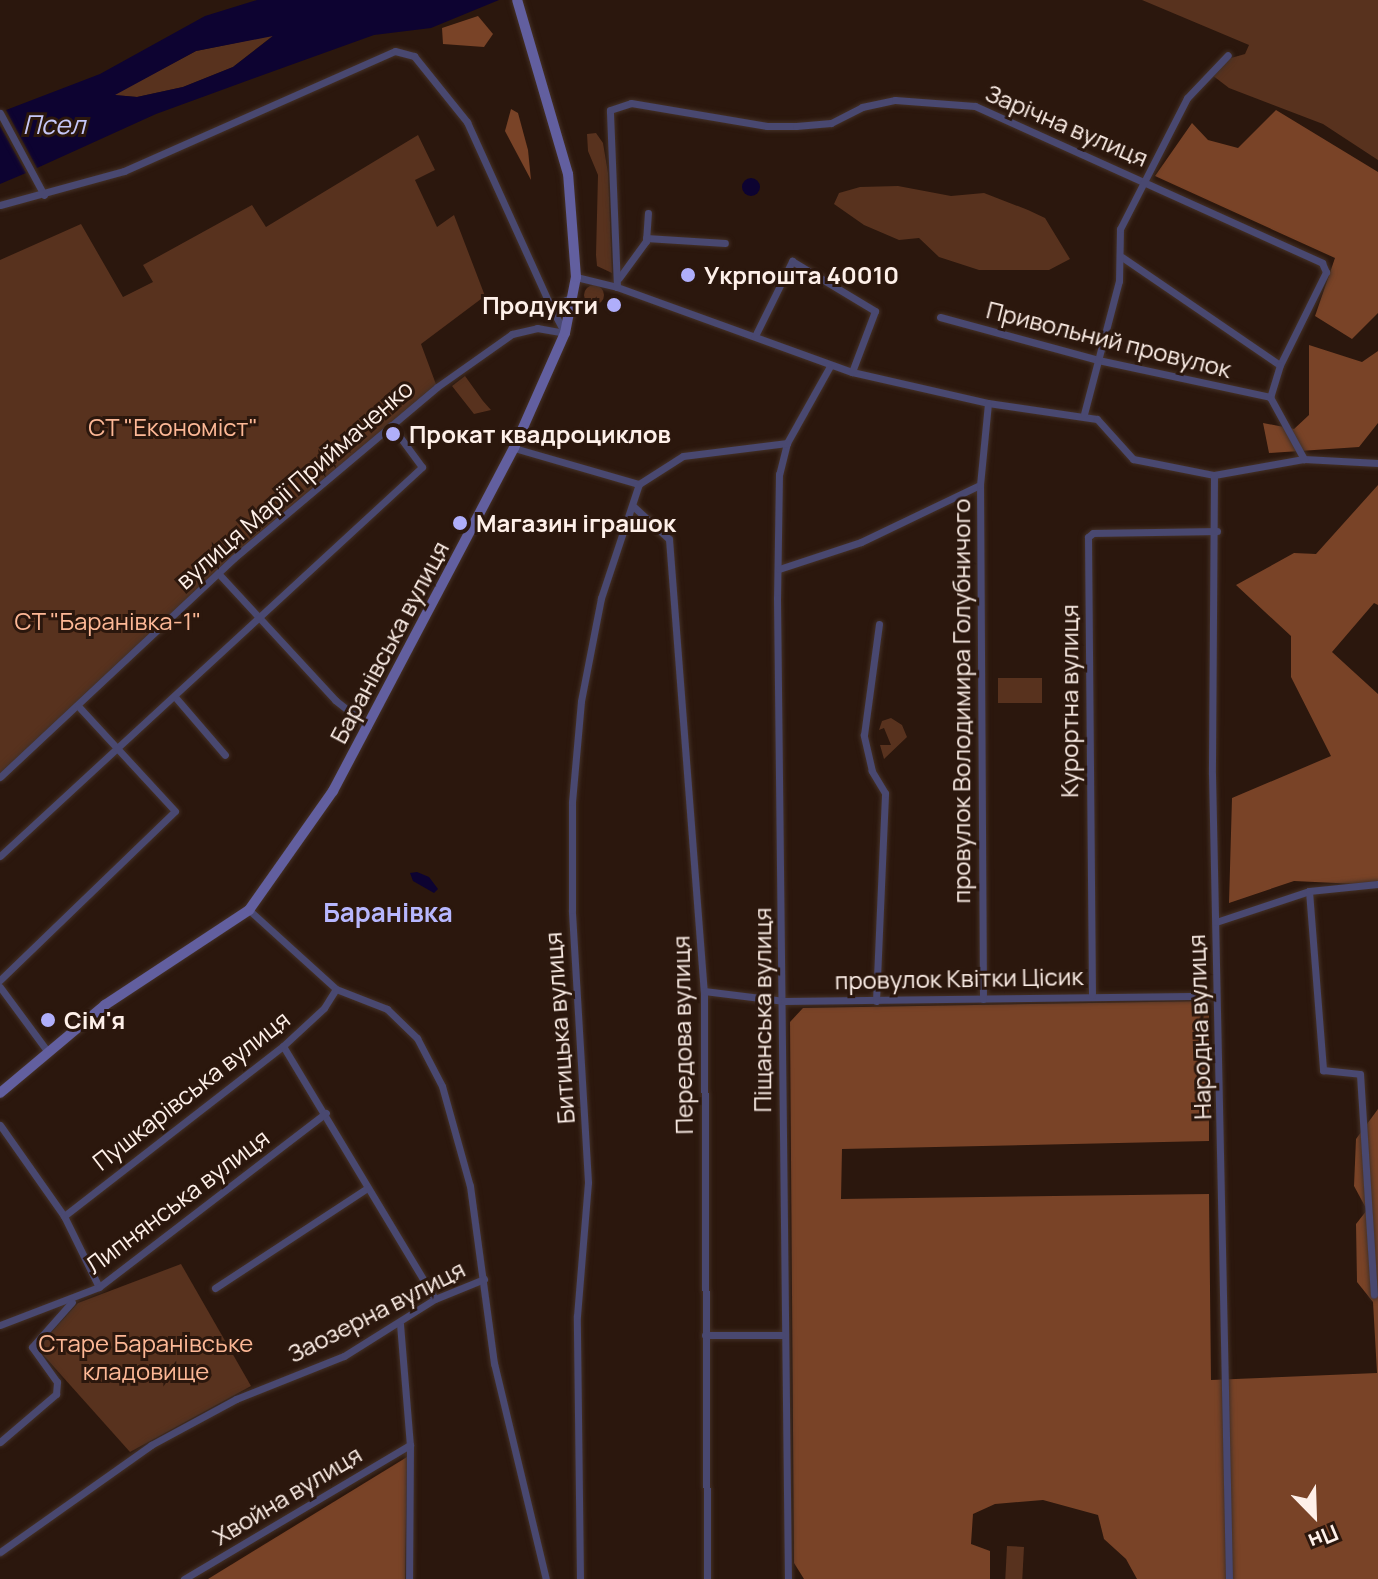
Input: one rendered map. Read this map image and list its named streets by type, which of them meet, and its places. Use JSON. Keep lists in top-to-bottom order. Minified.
{"streets":{"main road":["Баранівська вулиця"],"street":["Зарічна вулиця","Привольний провулок","вулиця Марії Приймаченко","провулок Володимира Голубничого","Курортна вулиця","провулок Квітки Цісик","Піщанська вулиця","Народна вулиця","Битицька вулиця","Передова вулиця","Пушкарівська вулиця","Липнянська вулиця","Заозерна вулиця","Хвойна вулиця"]},"crossings":[["вулиця Марії Приймаченко","Баранівська вулиця"],["провулок Володимира Голубничого","провулок Квітки Цісик"],["Курортна вулиця","провулок Квітки Цісик"],["Курортна вулиця","Народна вулиця"],["провулок Квітки Цісик","Піщанська вулиця"],["провулок Квітки Цісик","Народна вулиця"],["провулок Квітки Цісик","Передова вулиця"],["Битицька вулиця","Передова вулиця"]],"districts":["Баранівка"],"water":["Псел"],"parks":["СТ \"Економіст\"","СТ \"Баранівка-1\"","Старе Баранівське кладовище"],"places":["Укрпошта 40010","Продукти","Прокат квадроциклов","Магазин іграшок","Сім'я"],"north":"bottom right"}
